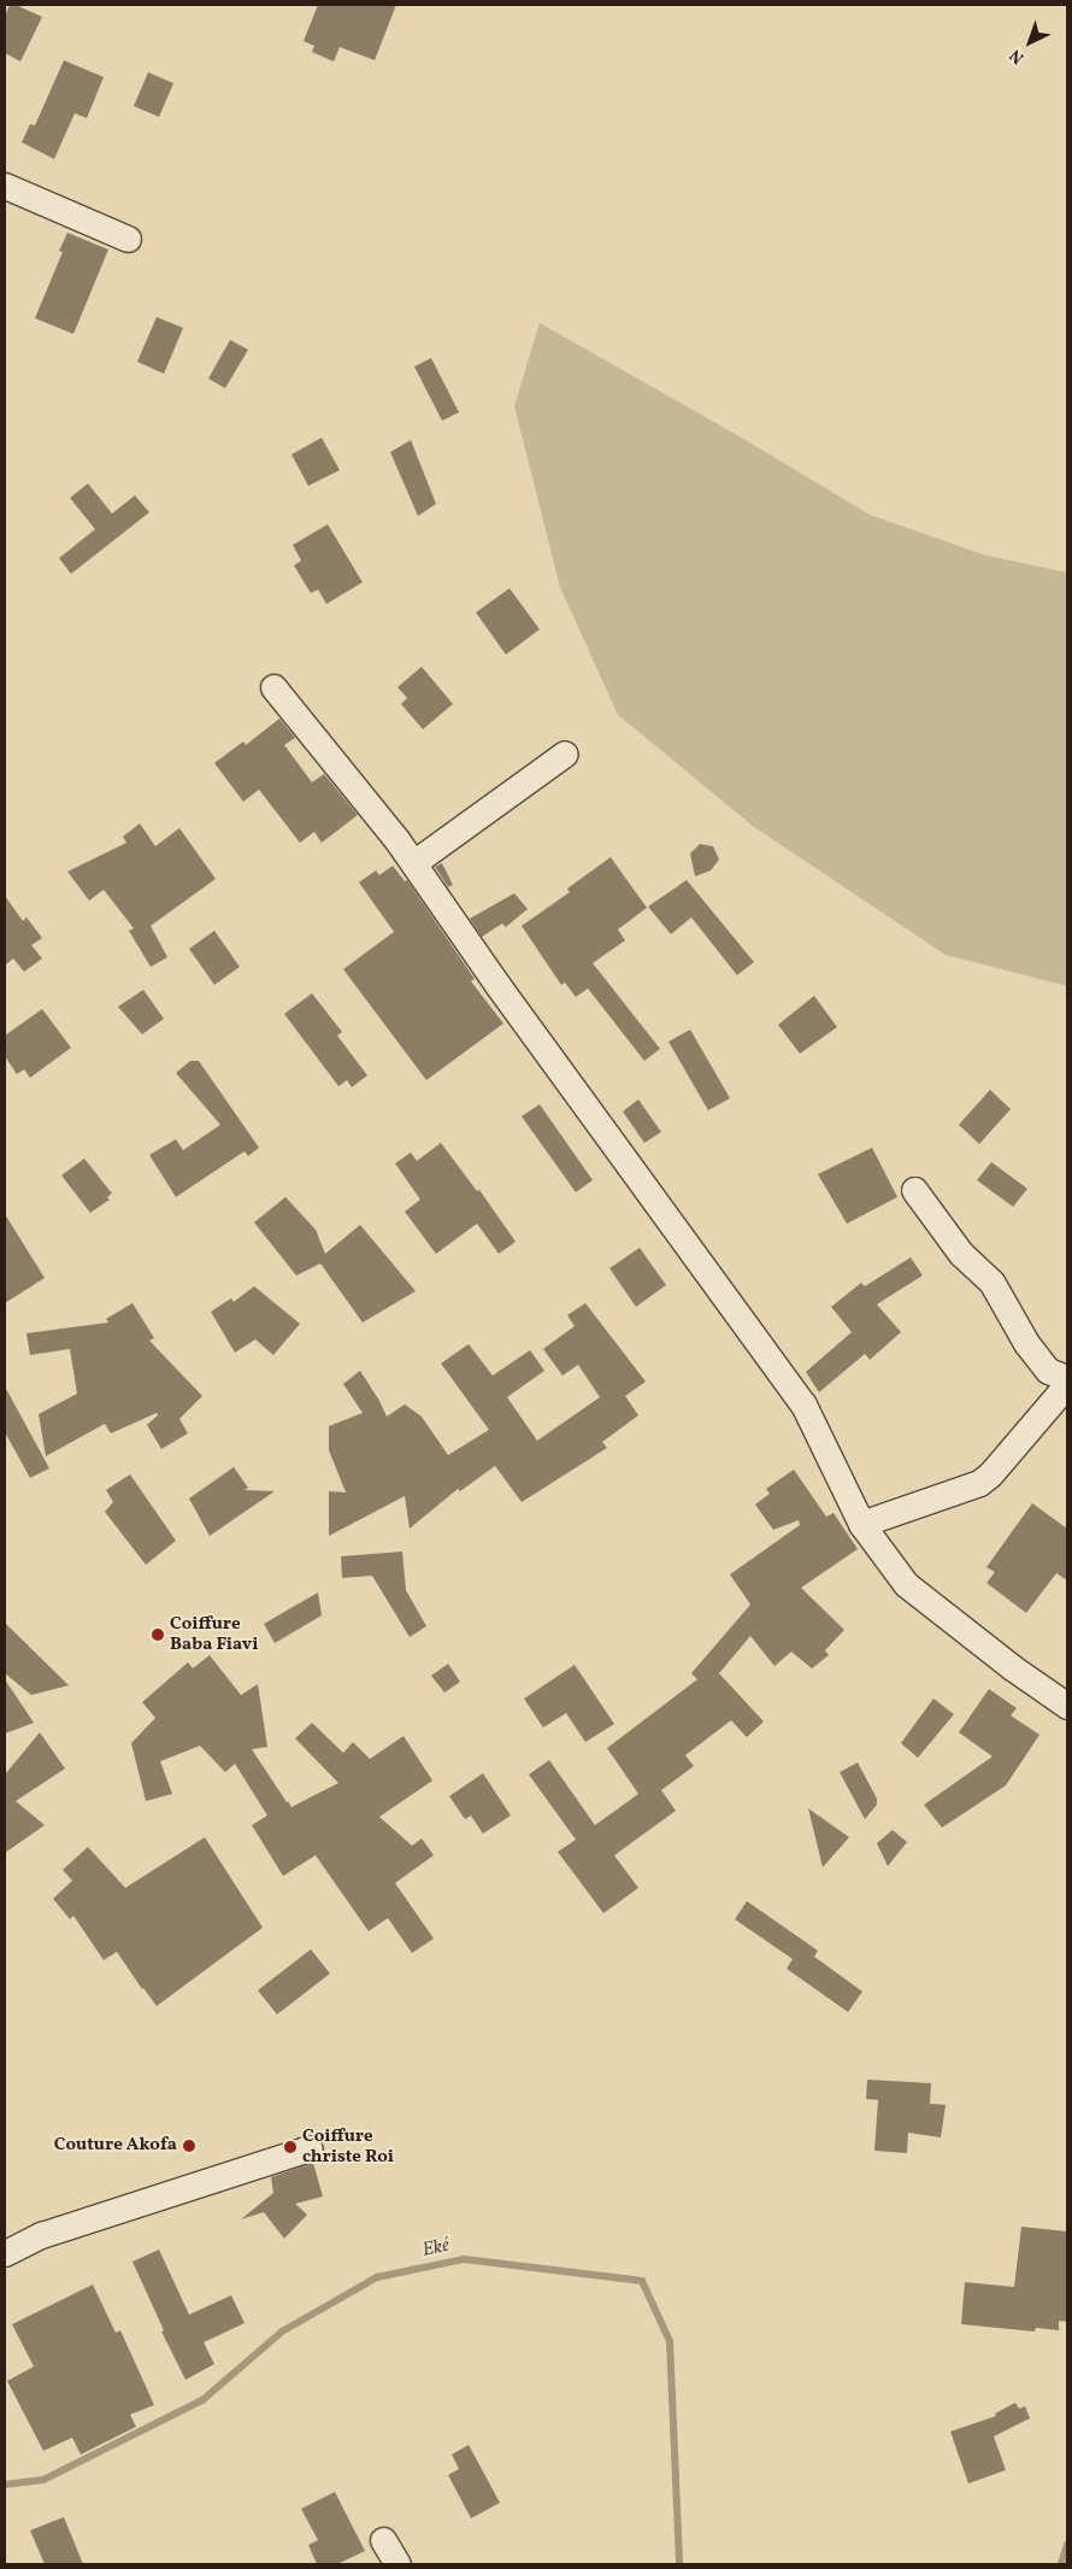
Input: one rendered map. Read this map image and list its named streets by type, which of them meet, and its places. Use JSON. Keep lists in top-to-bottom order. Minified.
{"water":["Eké"],"places":["Coiffure Baba Fiavi","Couture Akofa","Coiffure christe Roi"],"north":"bottom left"}
